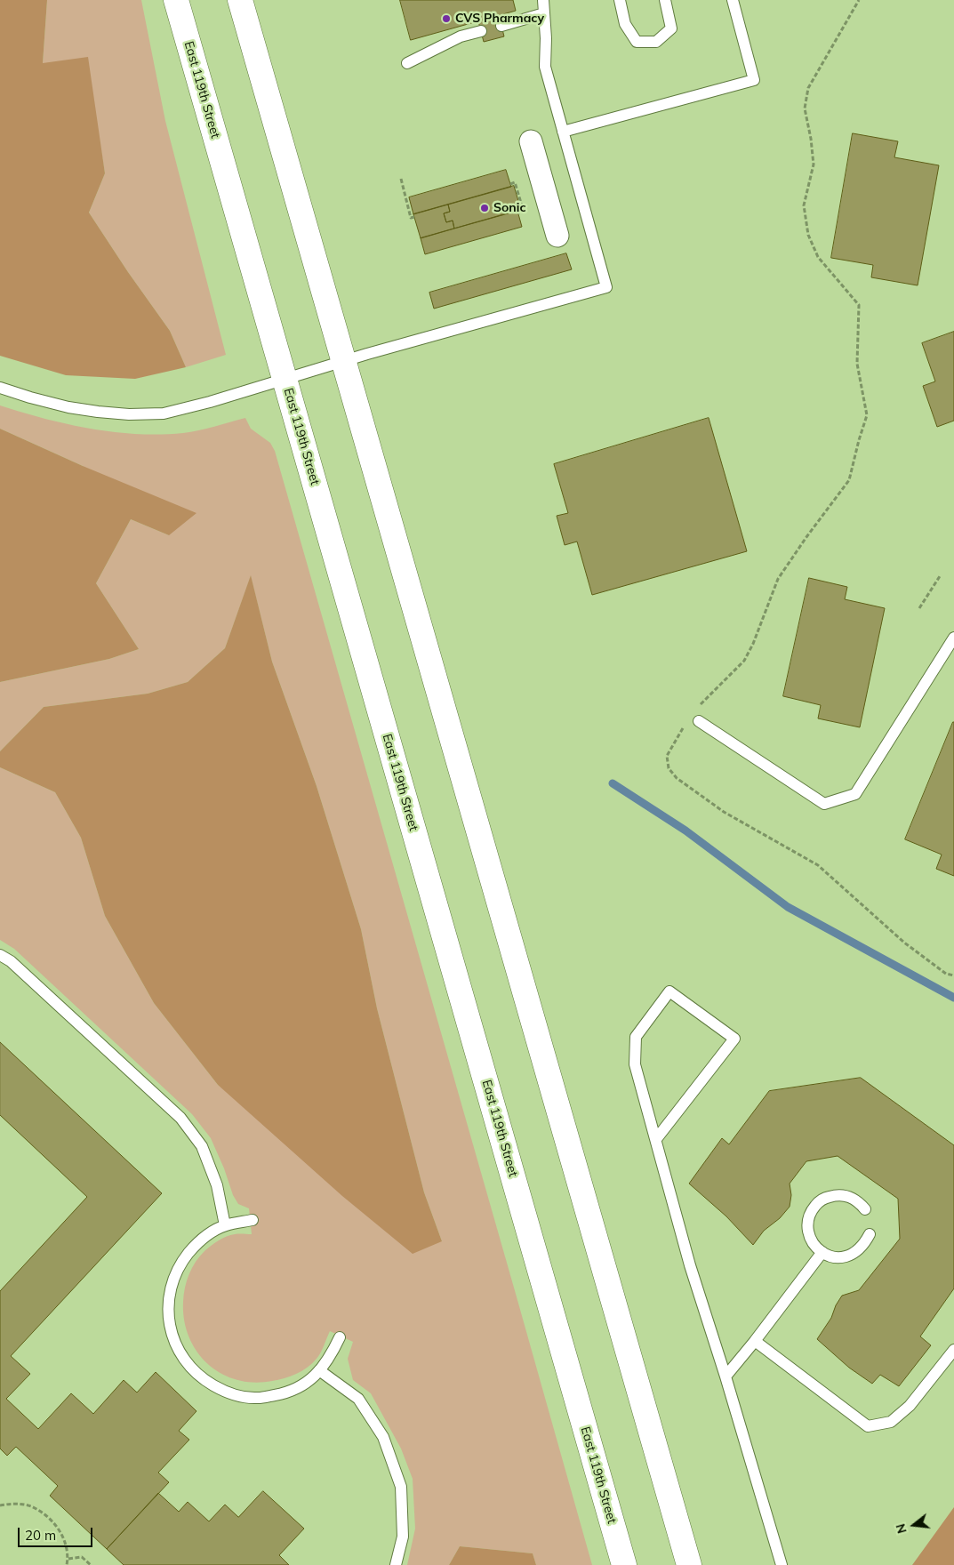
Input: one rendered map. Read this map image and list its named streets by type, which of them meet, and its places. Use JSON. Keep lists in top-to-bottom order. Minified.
{"streets":{"main road":["East 119th Street"]},"places":["CVS Pharmacy","Sonic"],"scale_bar":"20 m","north":"left"}
